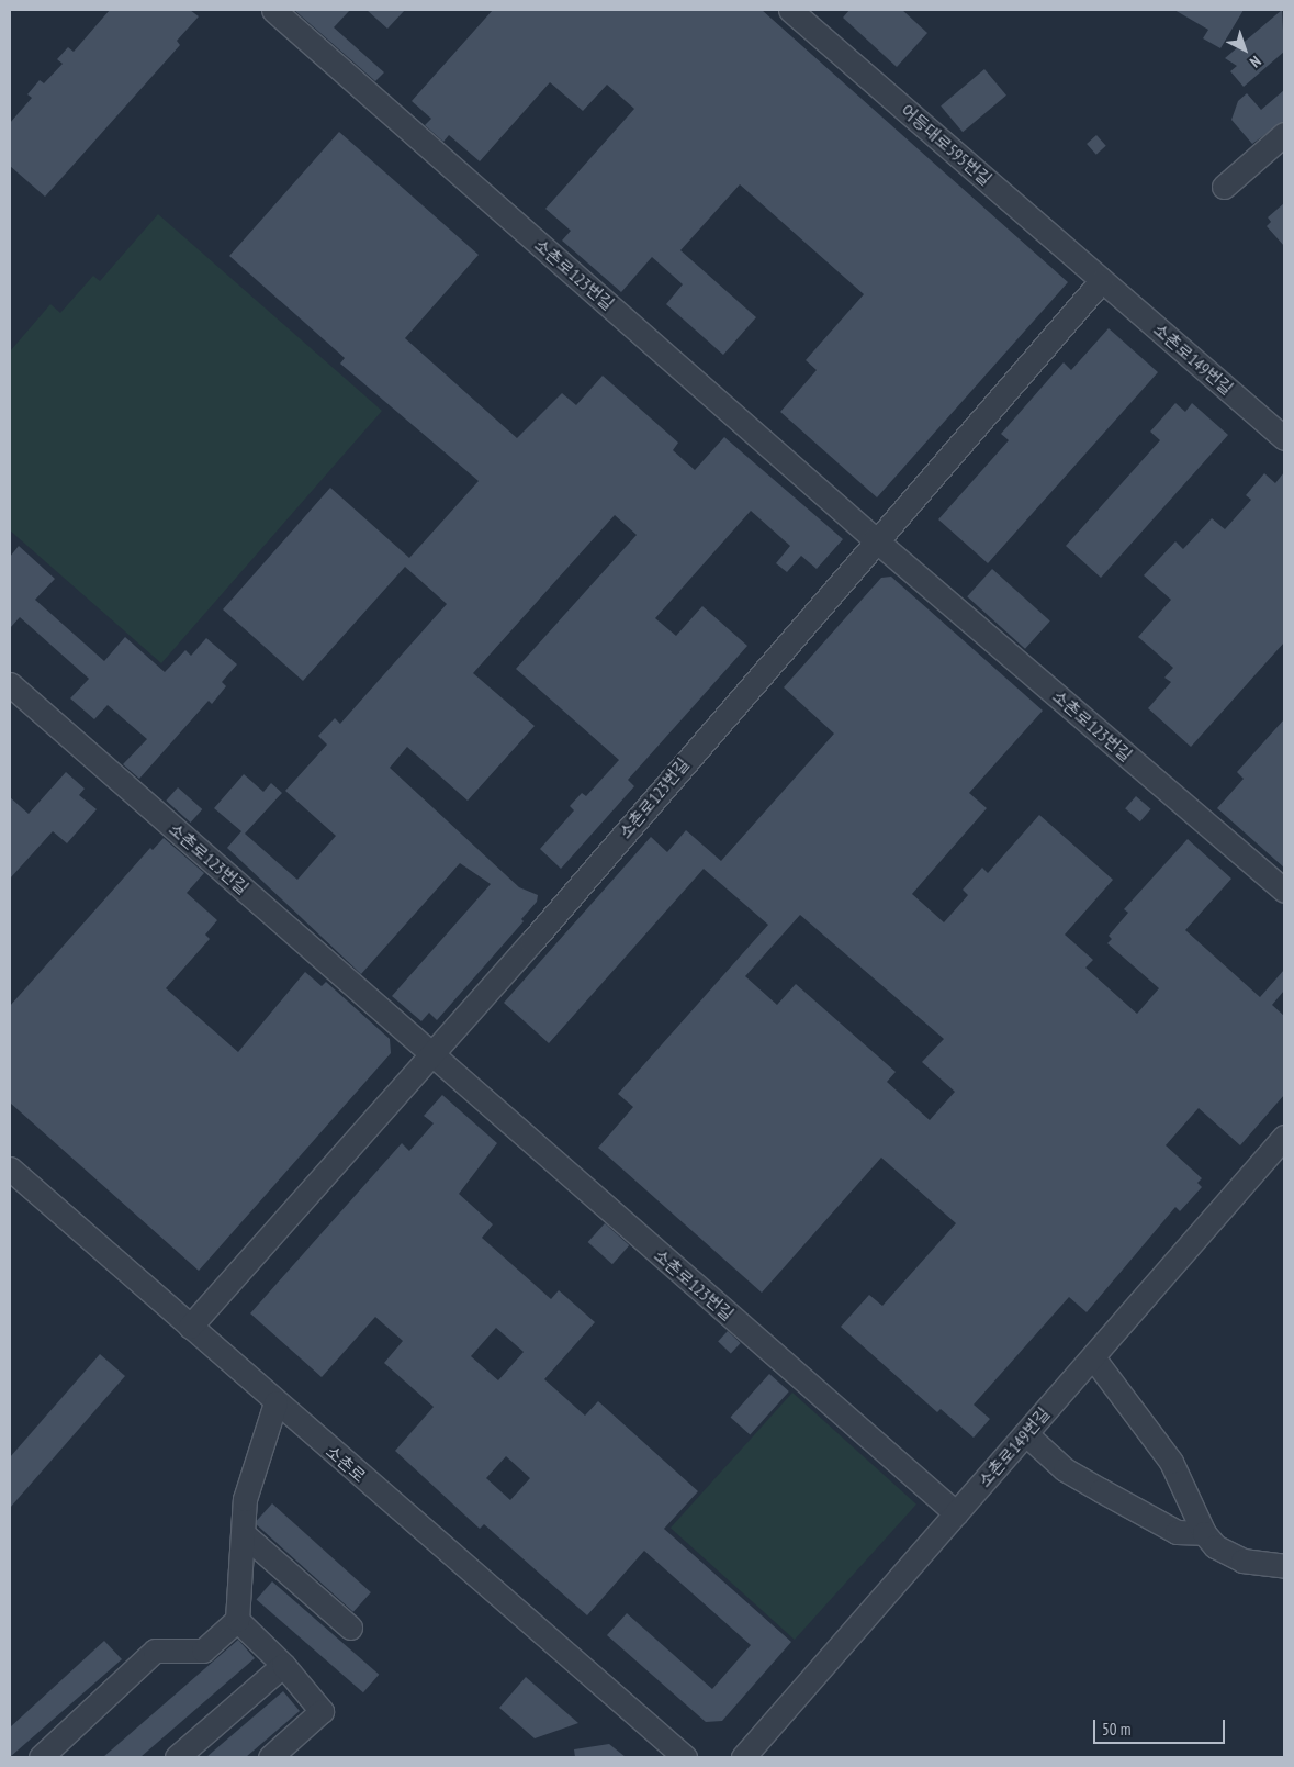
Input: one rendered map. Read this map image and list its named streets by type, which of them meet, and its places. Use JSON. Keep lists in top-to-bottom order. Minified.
{"streets":{"street":["어등대로595번길","소촌로123번길","소촌로149번길","소촌로"]},"crossings":[["어등대로595번길","소촌로123번길"],["어등대로595번길","소촌로149번길"],["소촌로123번길","소촌로149번길"],["소촌로123번길","소촌로"]],"scale_bar":"50 m","north":"bottom right"}
